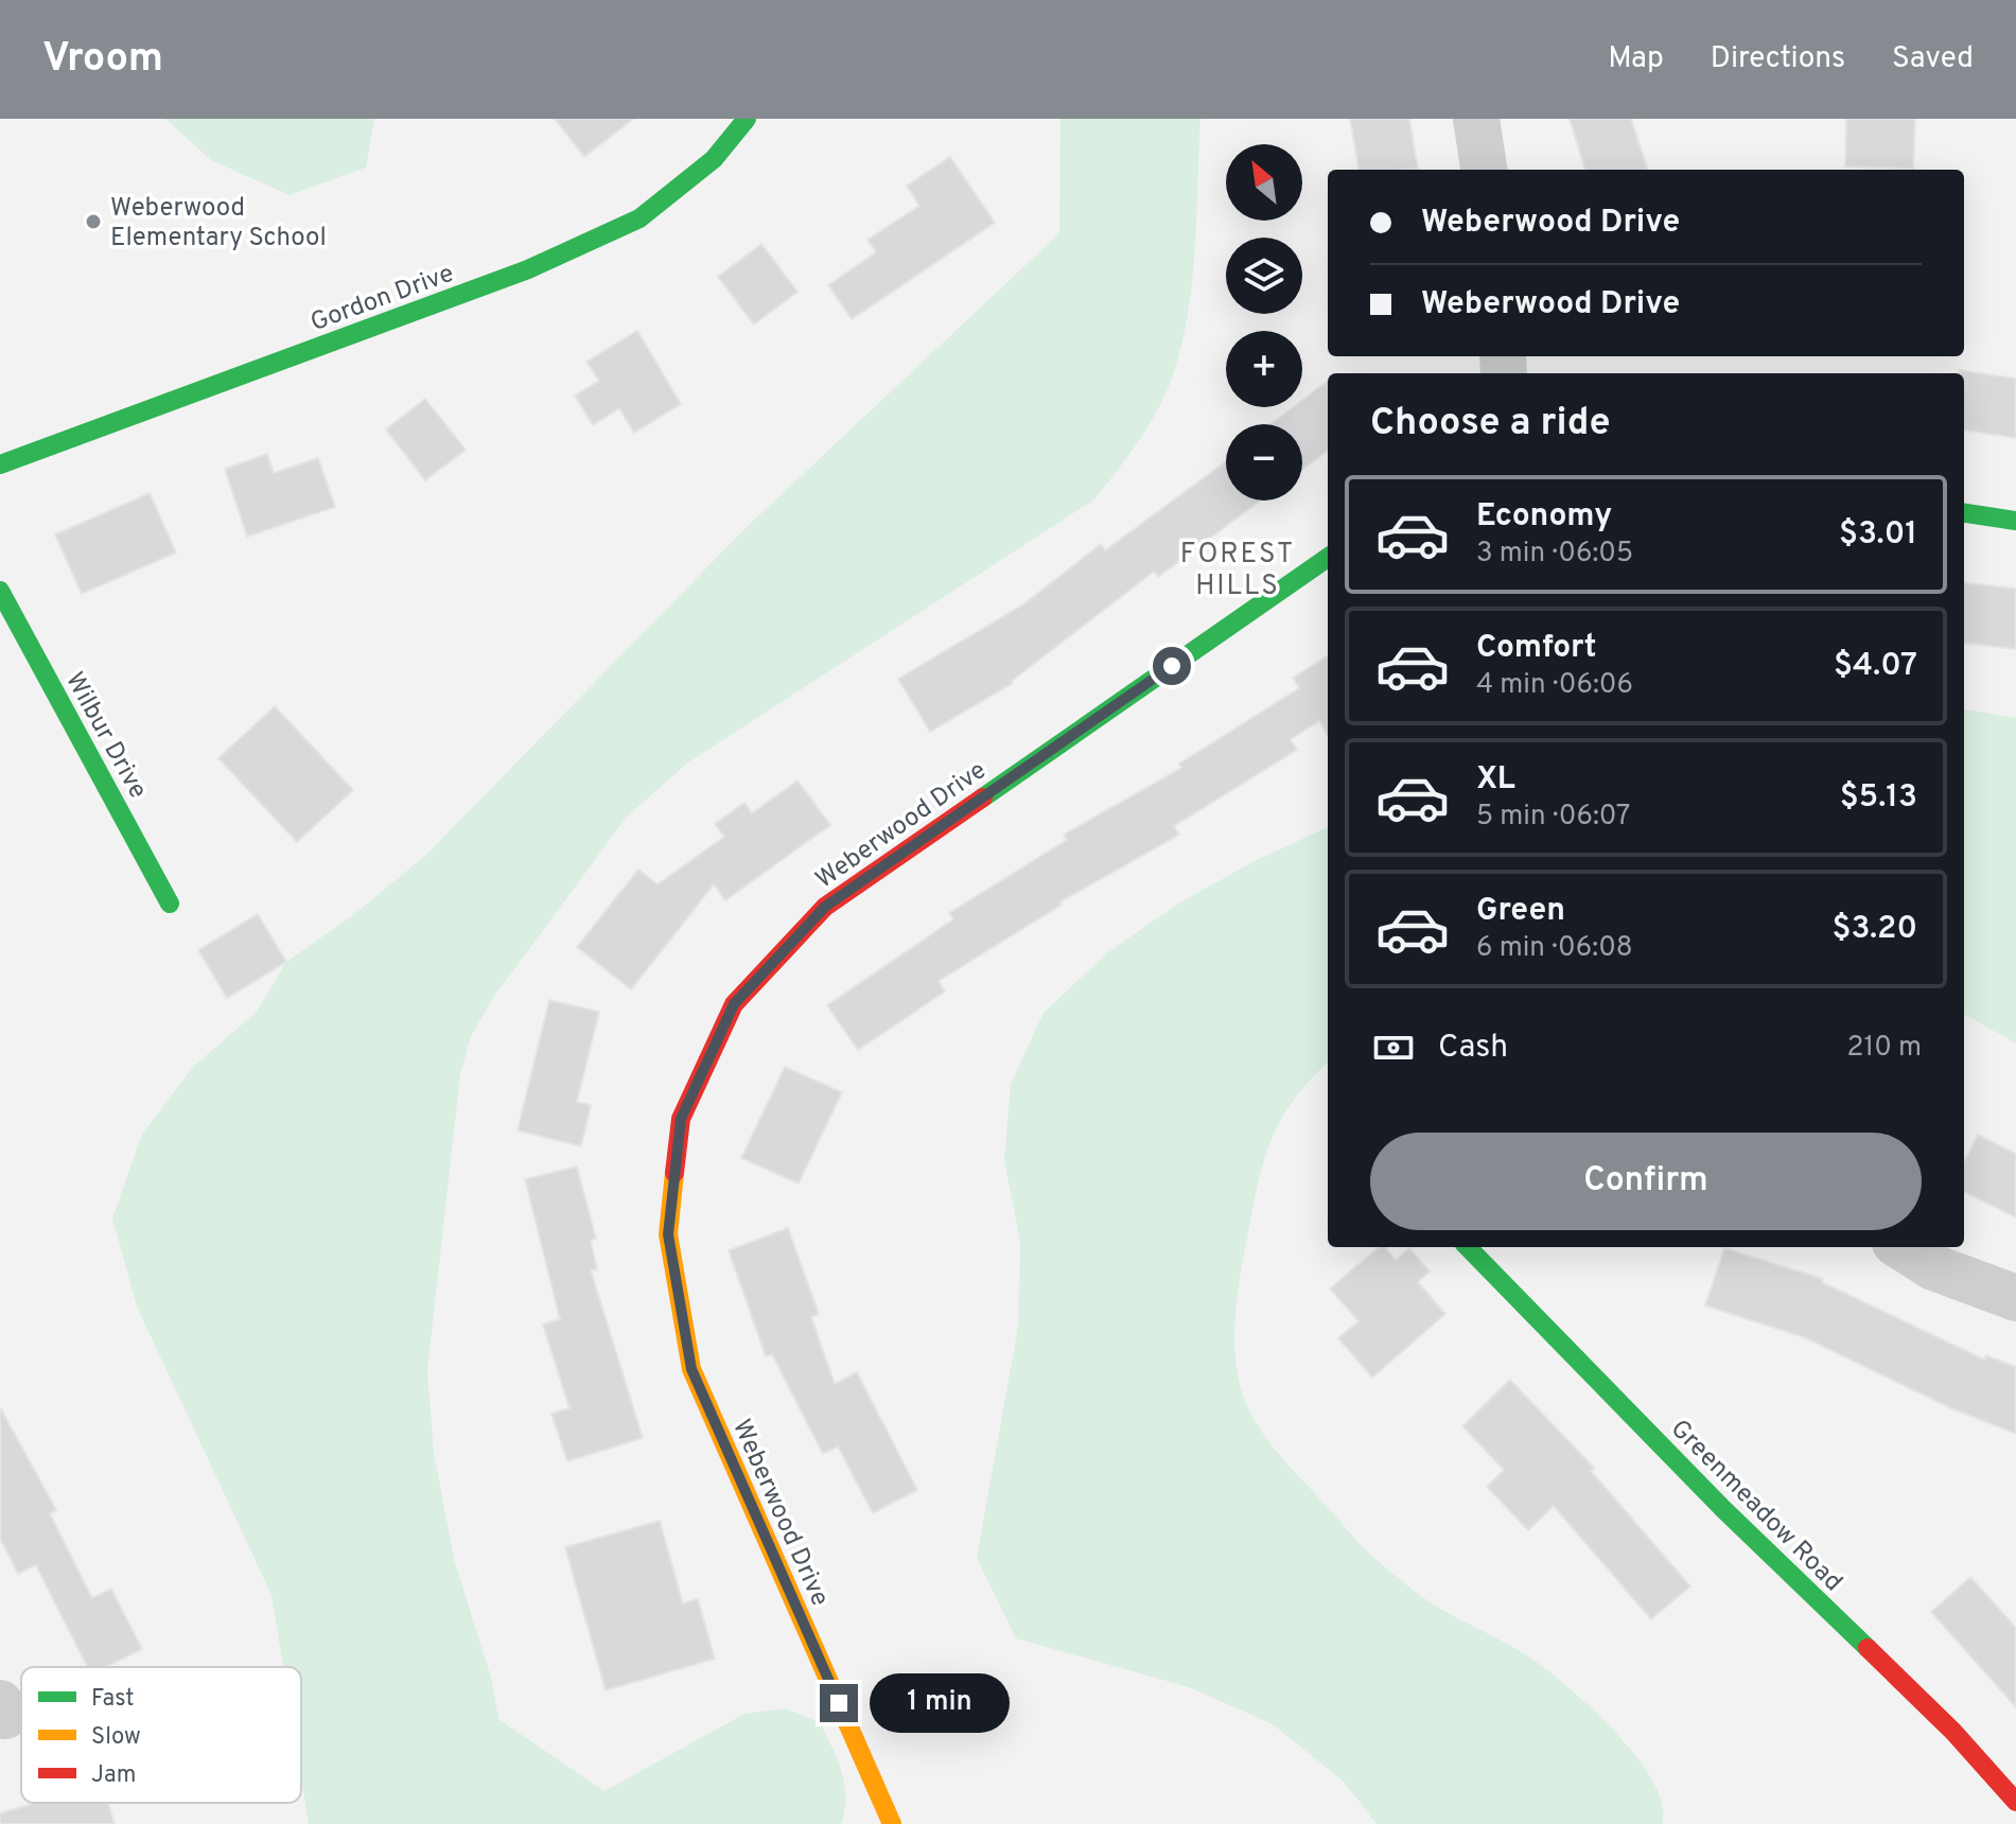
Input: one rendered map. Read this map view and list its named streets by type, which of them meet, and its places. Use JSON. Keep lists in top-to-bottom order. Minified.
{"streets":{"street":["Gordon Drive","Wilbur Drive","Weberwood Drive","Greenmeadow Road"]},"districts":["FOREST HILLS"],"places":["Weberwood Elementary School"],"legend":["Fast","Slow","Jam"],"north":"top left","page":{"header":"Vroom","nav":["Map","Directions","Saved"],"map_buttons":["+","−"],"banner":["Weberwood Drive","Weberwood Drive"],"heading":"Choose a ride","list":[{"name":"Economy","note":"3 min · 06:05","value":"$3.01"},{"name":"Comfort","note":"4 min · 06:06","value":"$4.07"},{"name":"XL","note":"5 min · 06:07","value":"$5.13"},{"name":"Green","note":"6 min · 06:08","value":"$3.20"}],"pay":["Cash","210 m"],"buttons":"Confirm","bubble":"1 min"}}
